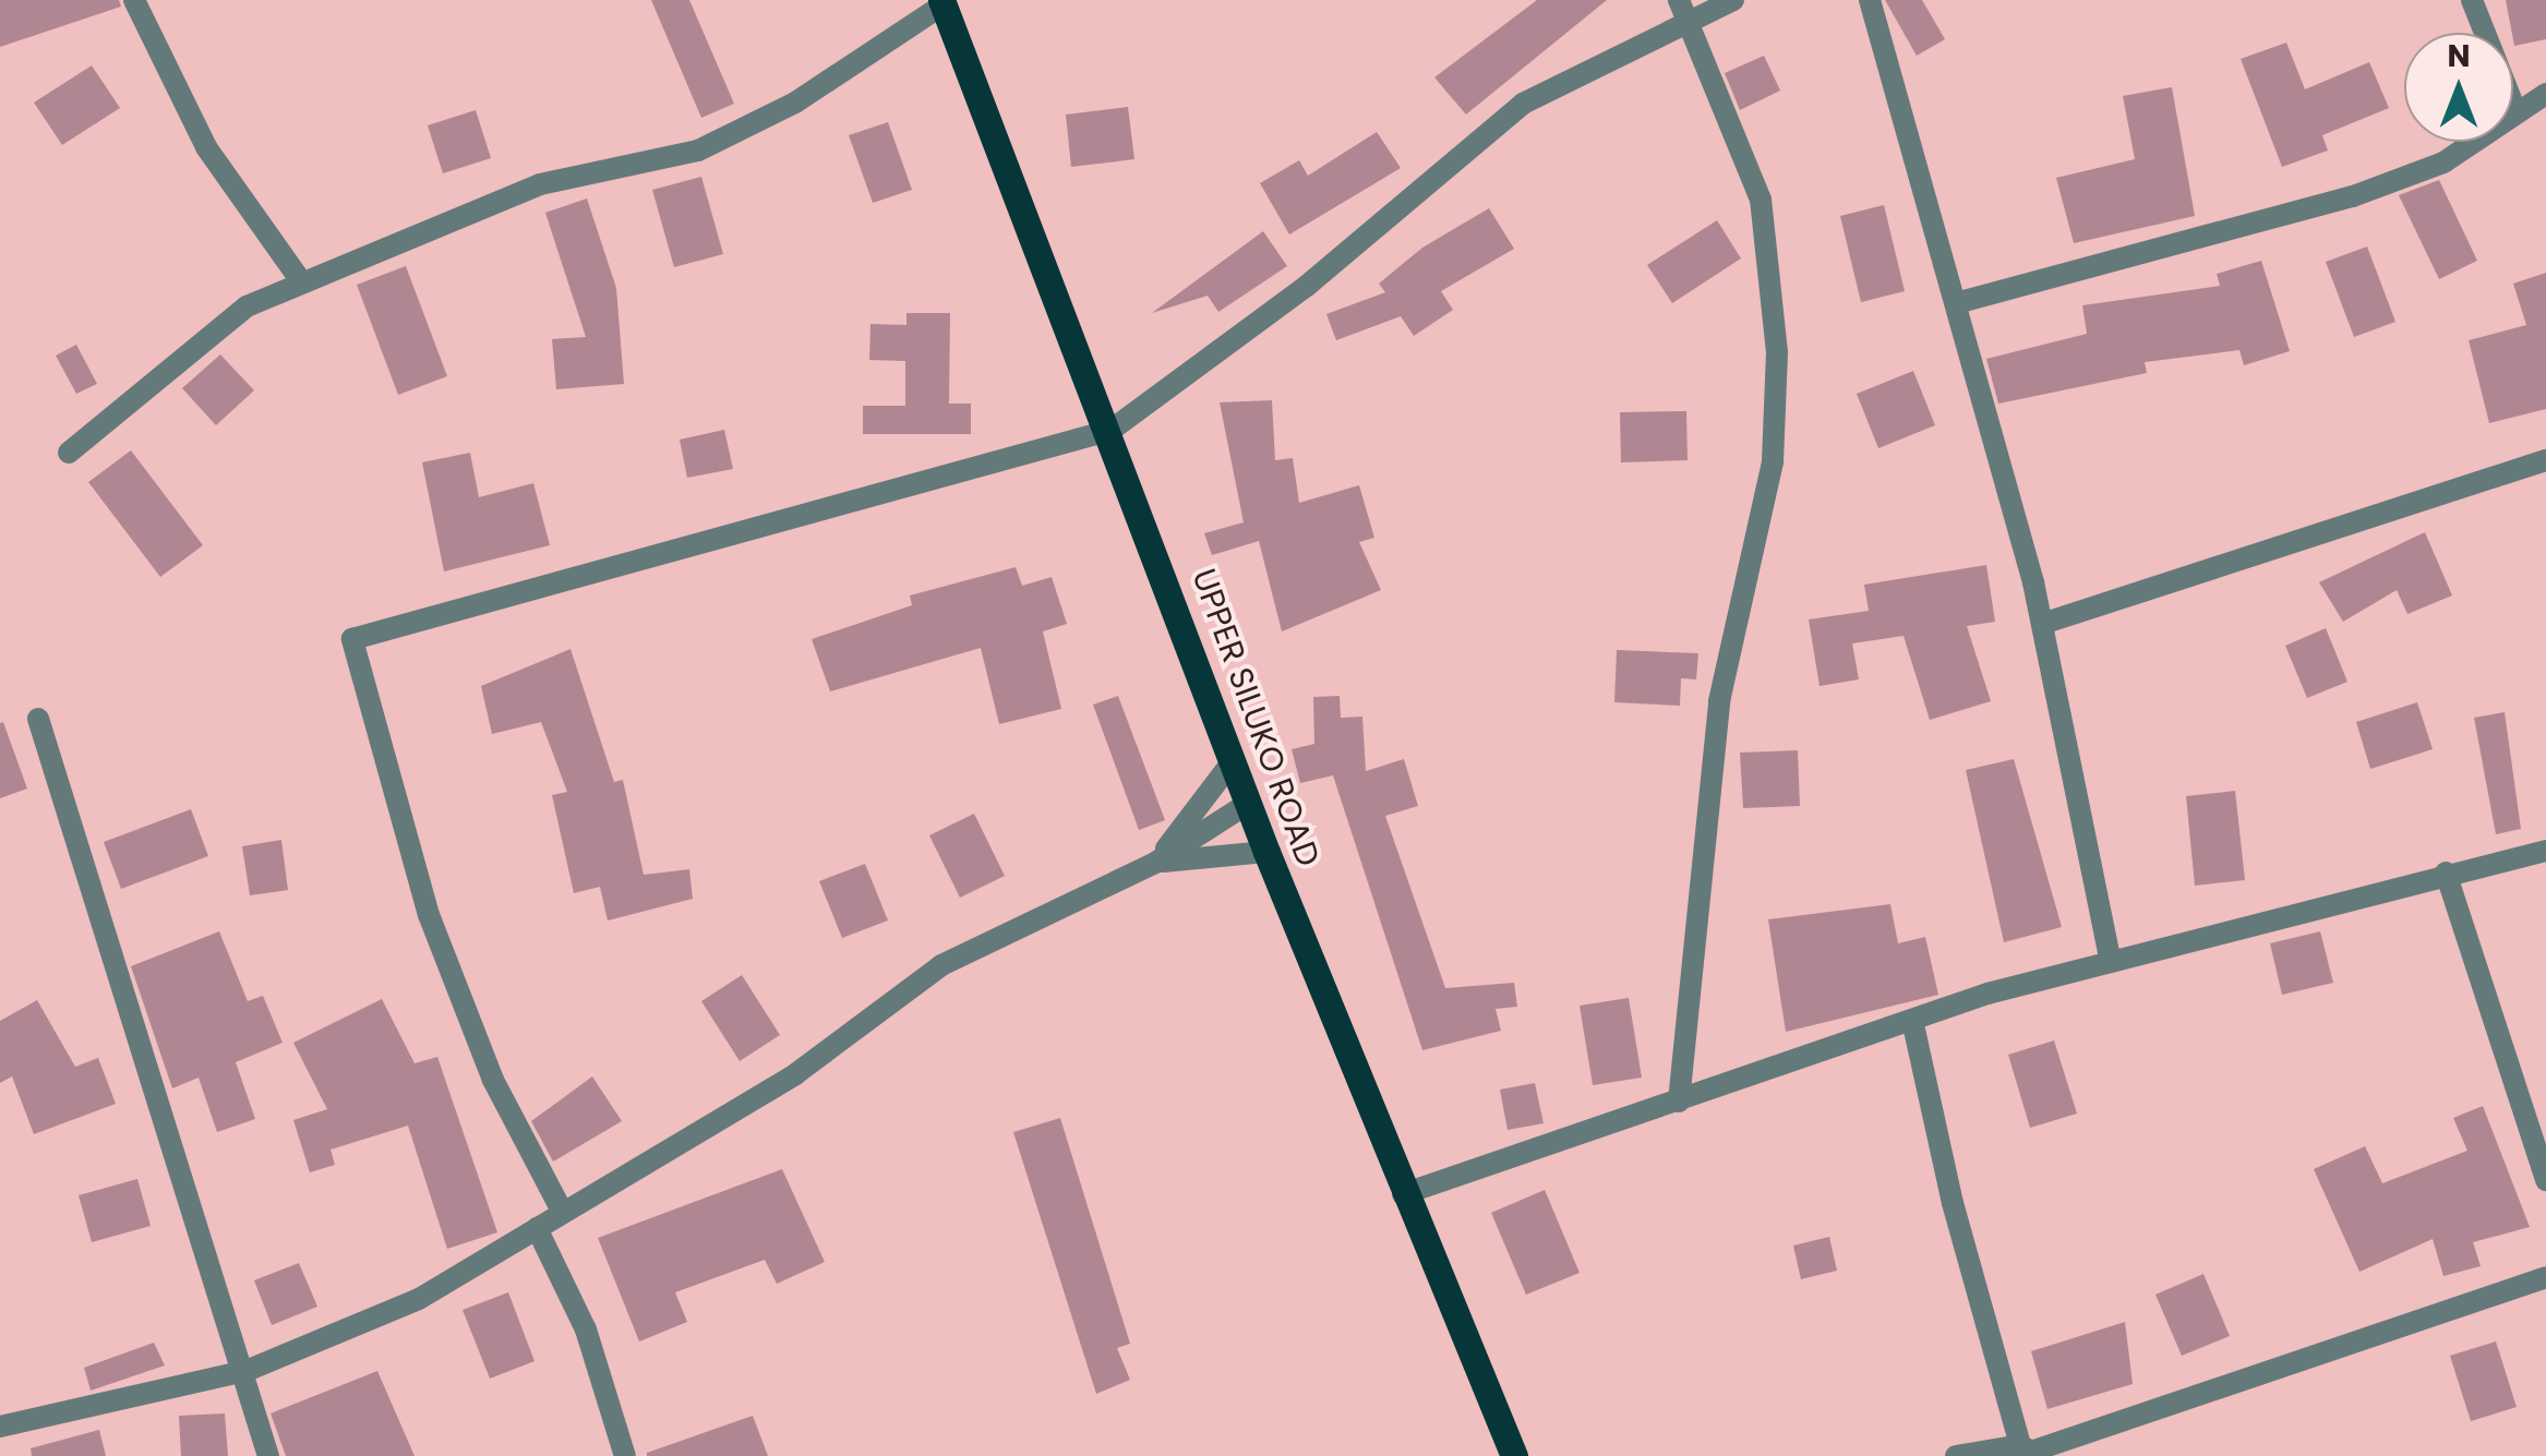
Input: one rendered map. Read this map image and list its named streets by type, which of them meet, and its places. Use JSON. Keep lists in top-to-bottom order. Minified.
{"streets":{"main road":["UPPER SILUKO ROAD"]},"north":"top"}
